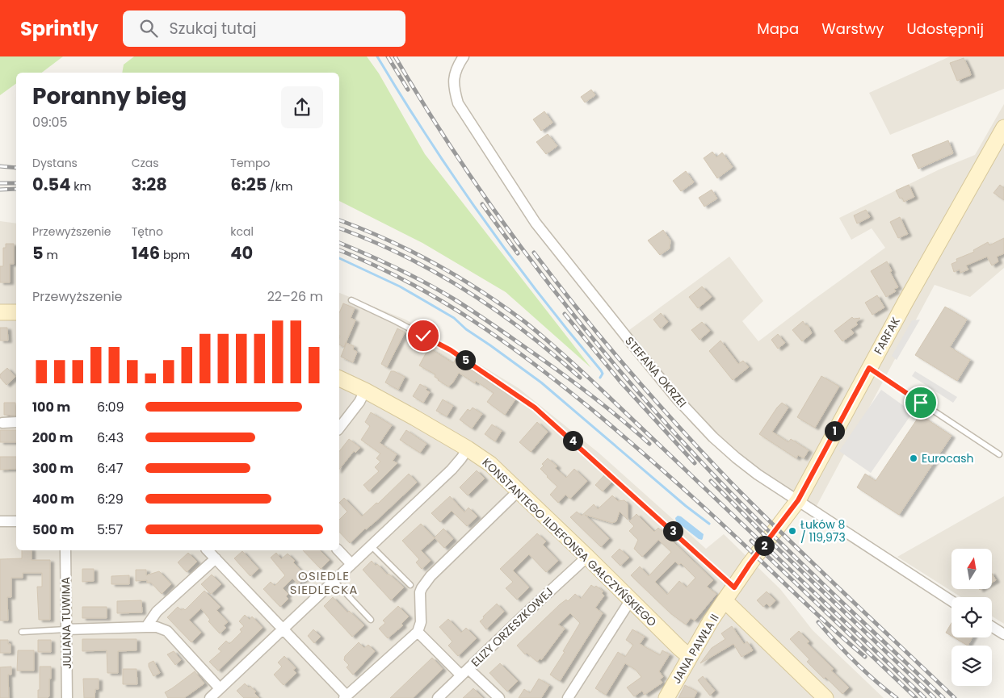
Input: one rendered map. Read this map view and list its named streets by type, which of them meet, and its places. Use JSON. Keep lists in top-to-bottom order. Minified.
{"streets":{"street":["FARFAK","STEFANA OKRZEI","KONSTANTEGO ILDEFONSA GAŁCZYŃSKIEGO","JULIANA TUWIMA","ELIZY ORZESZKOWEJ","JANA PAWŁA II"]},"crossings":[["FARFAK","STEFANA OKRZEI"],["FARFAK","JANA PAWŁA II"],["KONSTANTEGO ILDEFONSA GAŁCZYŃSKIEGO","ELIZY ORZESZKOWEJ"],["KONSTANTEGO ILDEFONSA GAŁCZYŃSKIEGO","JANA PAWŁA II"]],"districts":["OSIEDLE SIEDLECKA"],"places":["Eurocash","Łuków 8 / 119,973"],"north":"top","page":{"header":"Sprintly","search":"Szukaj tutaj","nav":["Mapa","Warstwy","Udostępnij"],"heading":["Poranny bieg","09:05"],"stats":[["Dystans","0.54 km"],["Czas","3:28"],["Tempo","6:25 /km"],["Przewyższenie","5 m"],["Tętno","146 bpm"],["kcal","40"]],"chart":["Przewyższenie","22–26 m"],"pins":["5","1","4","3","2"],"list":[{"name":"100 m","note":"6:09"},{"name":"200 m","note":"6:43"},{"name":"300 m","note":"6:47"},{"name":"400 m","note":"6:29"},{"name":"500 m","note":"5:57"}]}}
